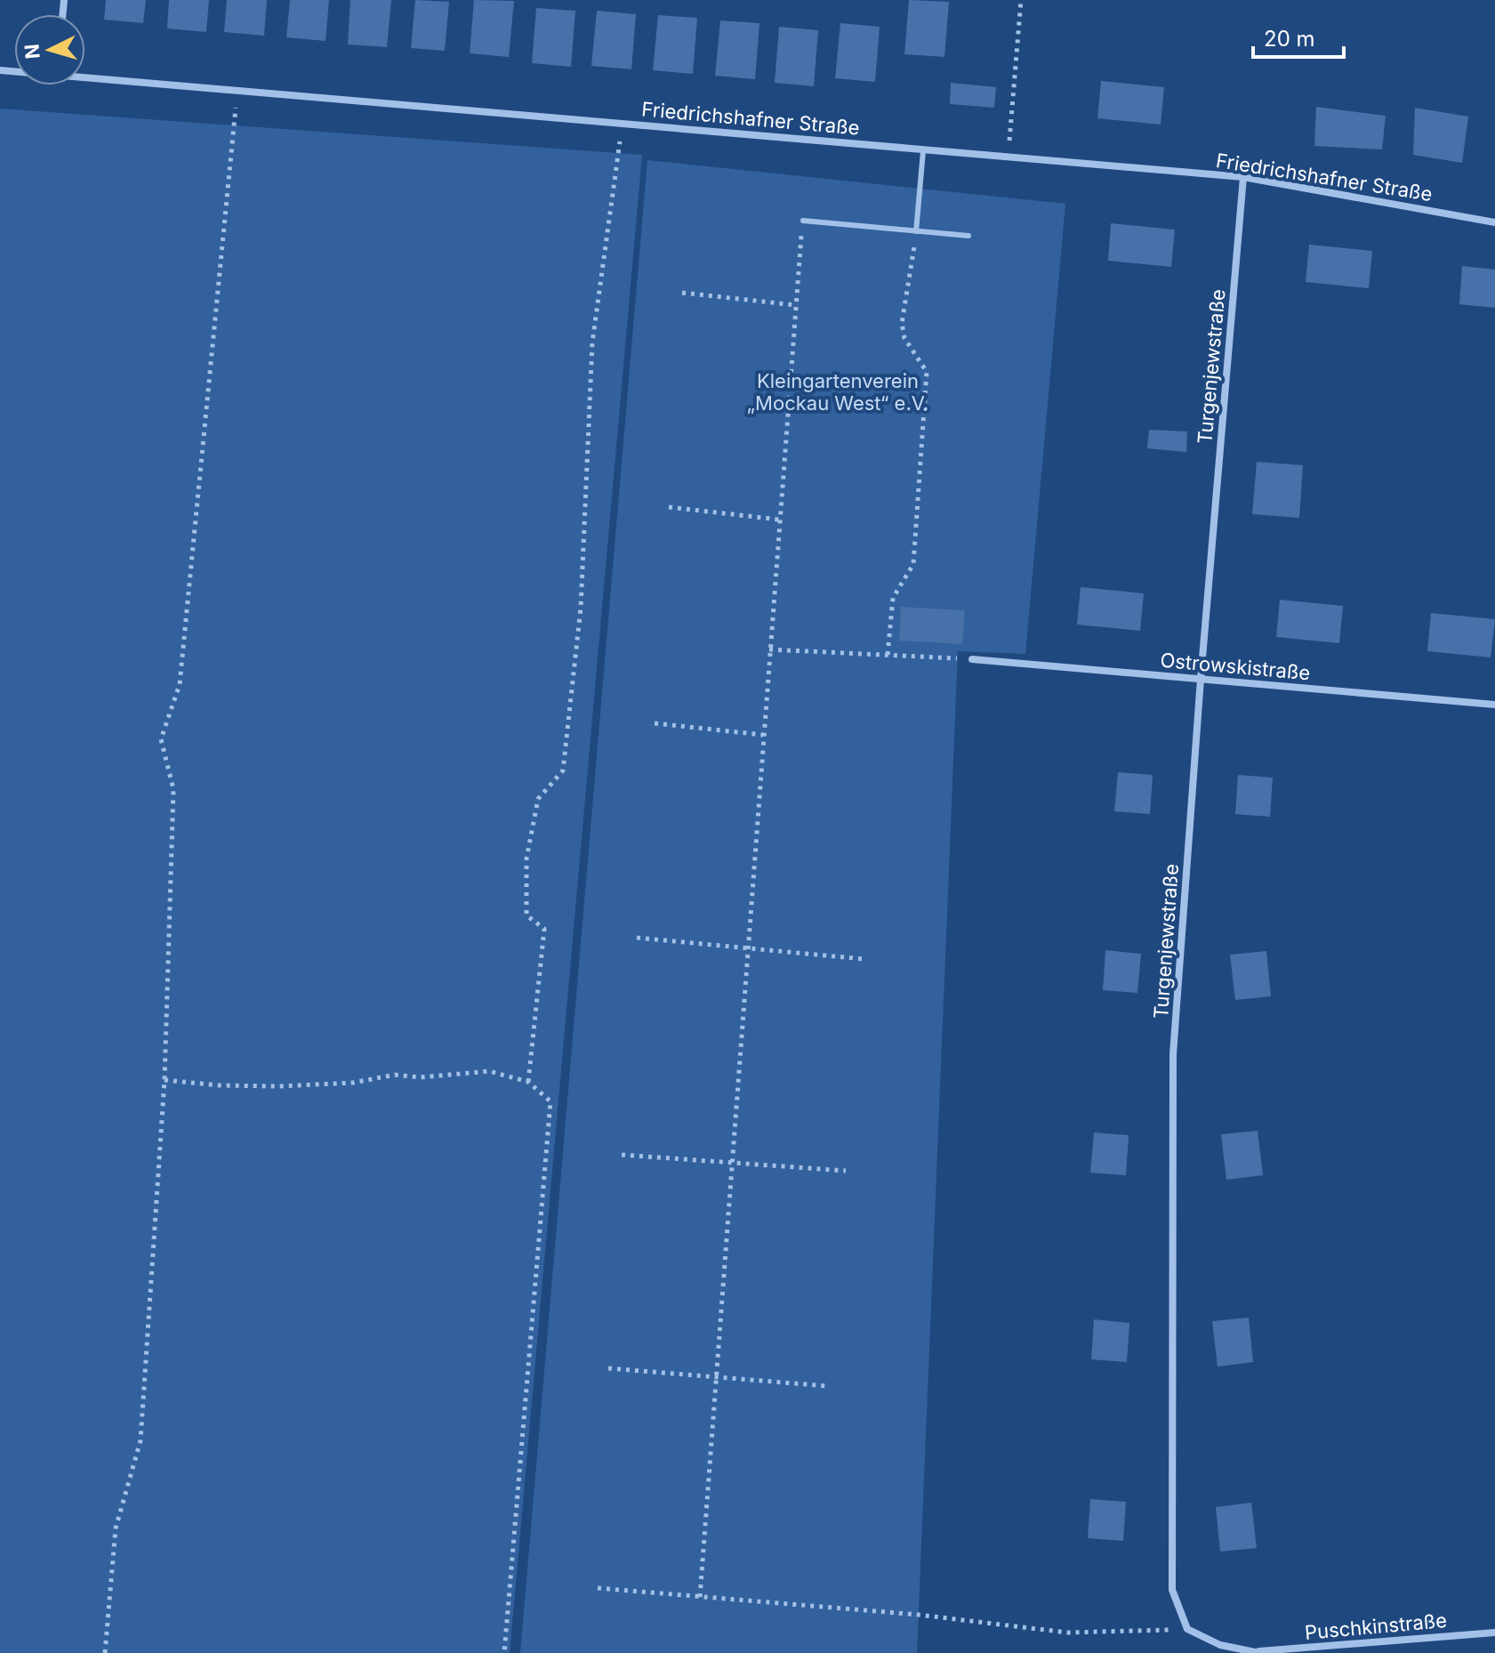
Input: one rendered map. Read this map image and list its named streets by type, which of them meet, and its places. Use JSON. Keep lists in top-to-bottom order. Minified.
{"streets":{"street":["Friedrichshafner Straße","Turgenjewstraße","Ostrowskistraße","Puschkinstraße"]},"crossings":[["Friedrichshafner Straße","Turgenjewstraße"],["Turgenjewstraße","Ostrowskistraße"]],"parks":["Kleingartenverein „Mockau West“ e.V."],"scale_bar":"20 m","north":"left"}
